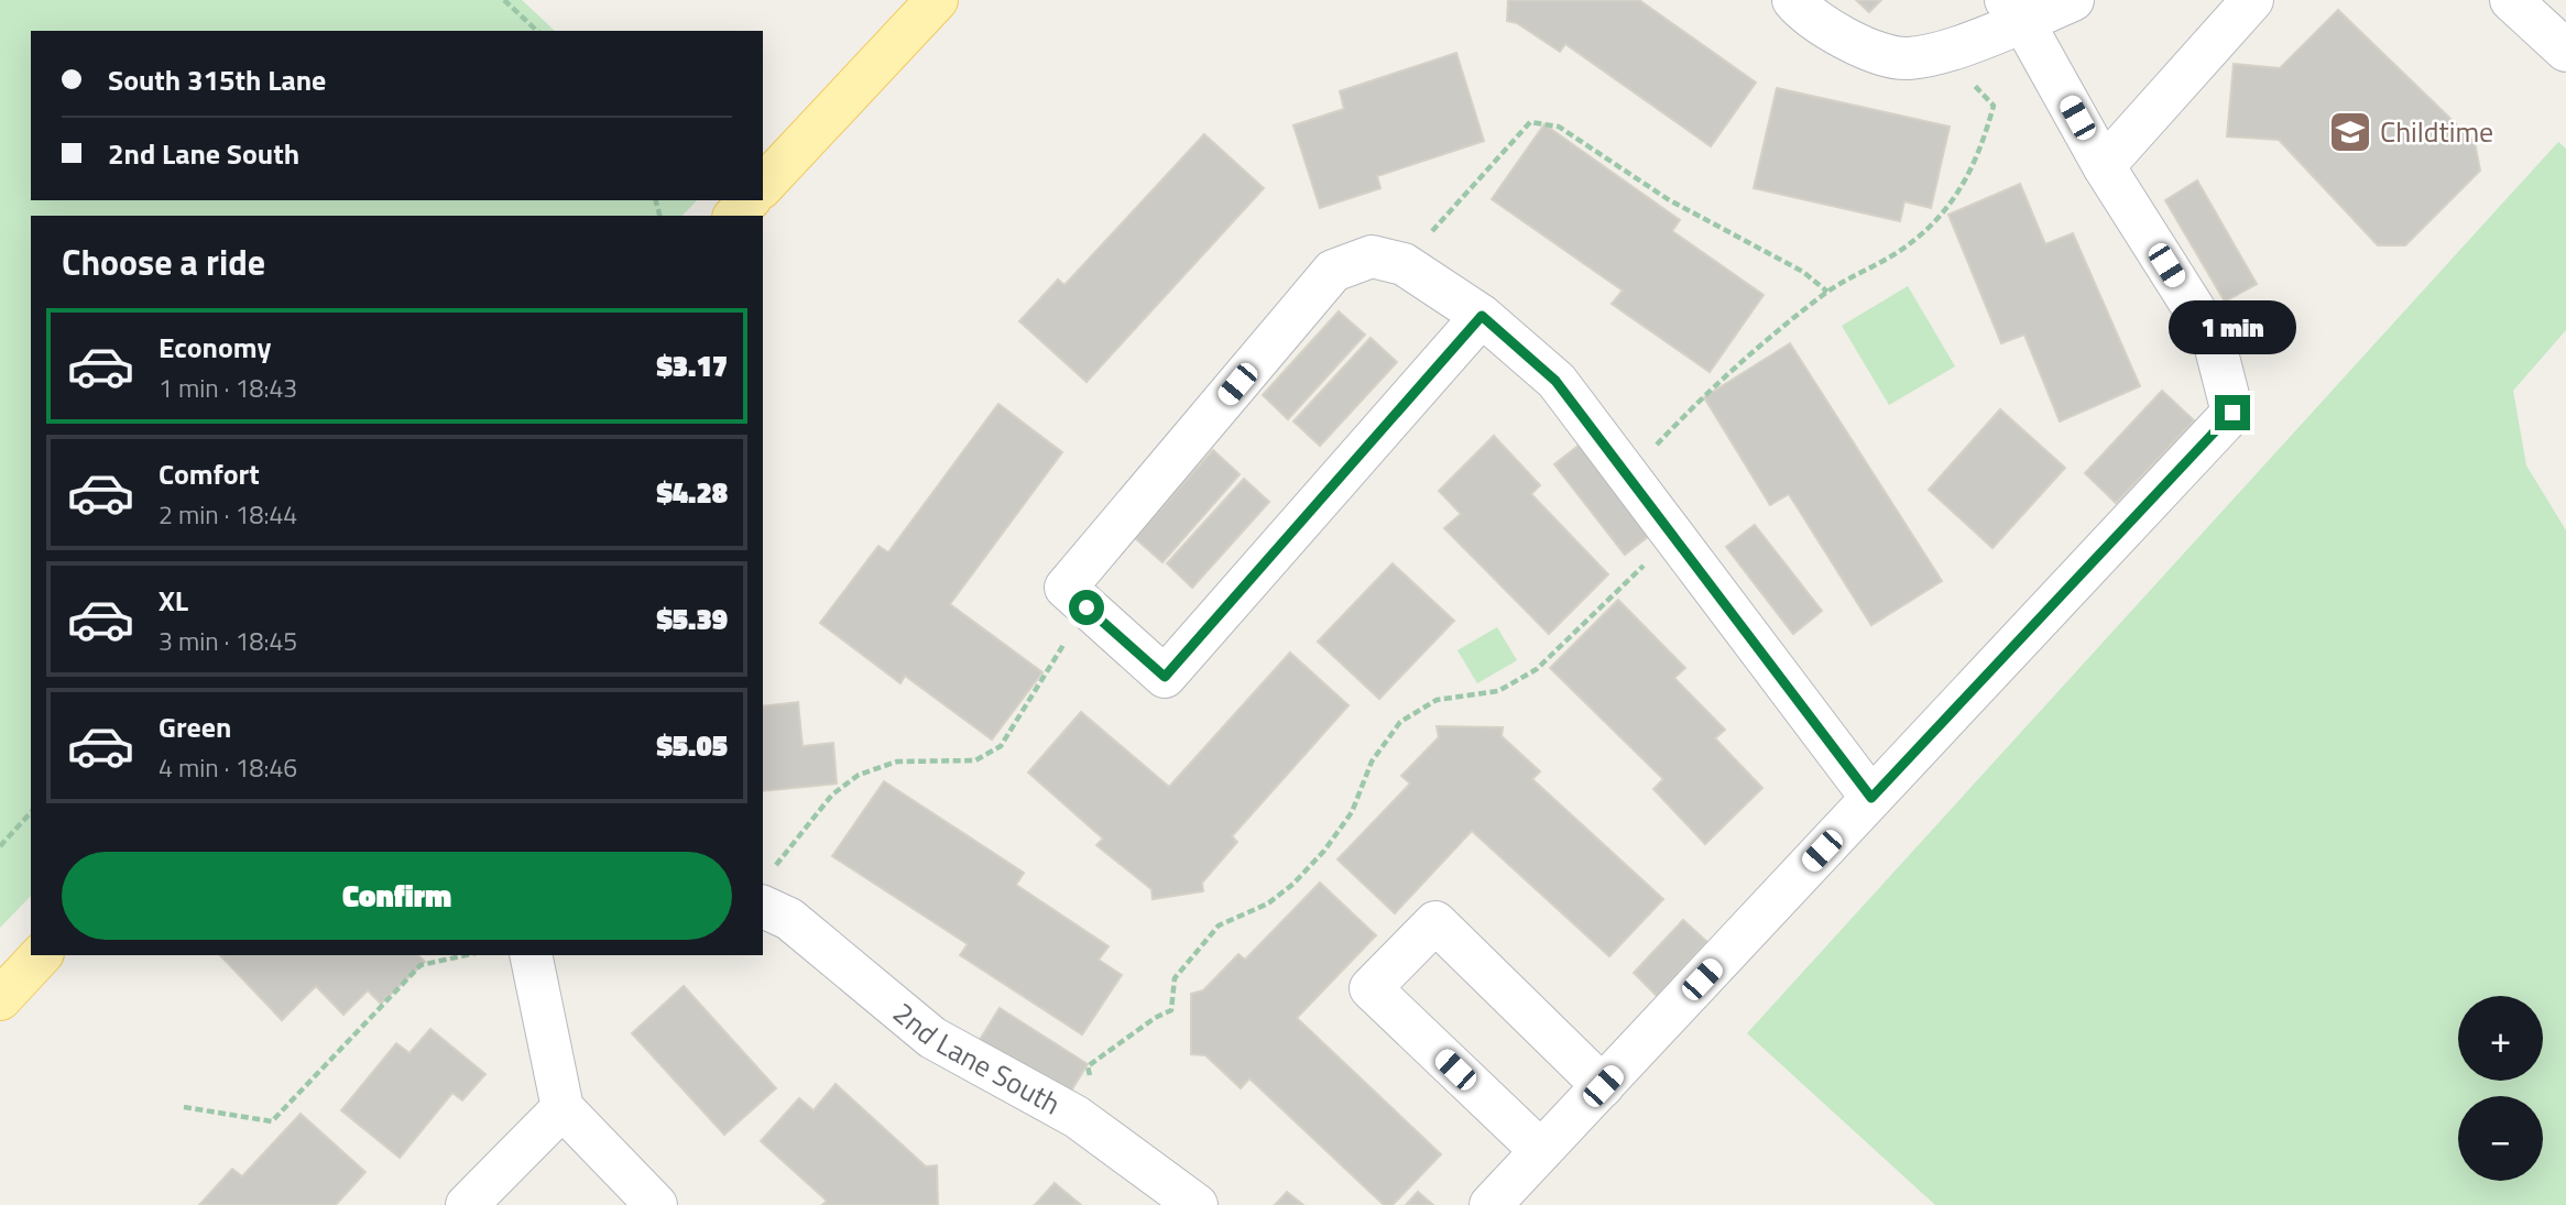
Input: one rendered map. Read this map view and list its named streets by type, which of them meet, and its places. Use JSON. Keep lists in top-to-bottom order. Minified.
{"streets":{"street":["2nd Lane South"]},"places":{"school or university":["Childtime"]},"page":{"banner":["South 315th Lane","2nd Lane South"],"heading":"Choose a ride","bubble":"1 min","list":[{"name":"Economy","note":"1 min · 18:43","value":"$3.17"},{"name":"Comfort","note":"2 min · 18:44","value":"$4.28"},{"name":"XL","note":"3 min · 18:45","value":"$5.39"},{"name":"Green","note":"4 min · 18:46","value":"$5.05"}],"buttons":"Confirm","map_buttons":["+","−"]}}
